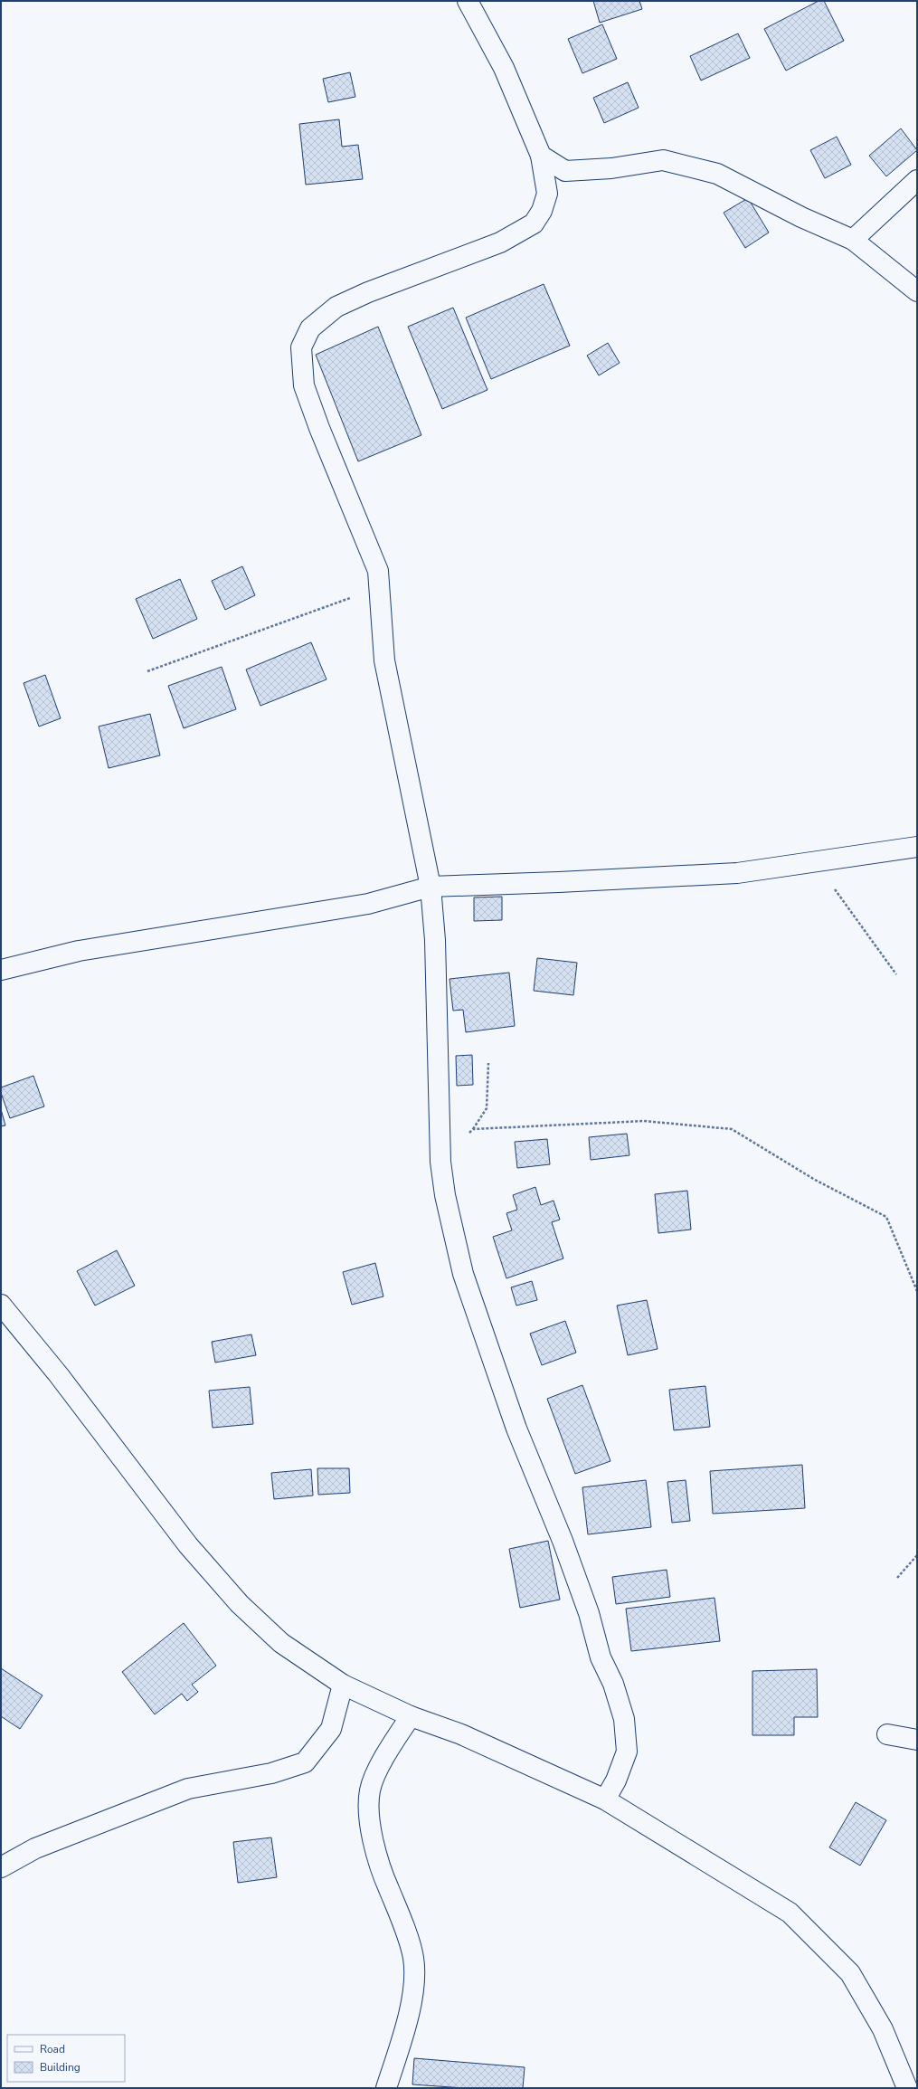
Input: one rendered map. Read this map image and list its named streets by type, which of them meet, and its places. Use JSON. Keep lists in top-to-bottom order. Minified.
{"legend":["Road","Building"]}
